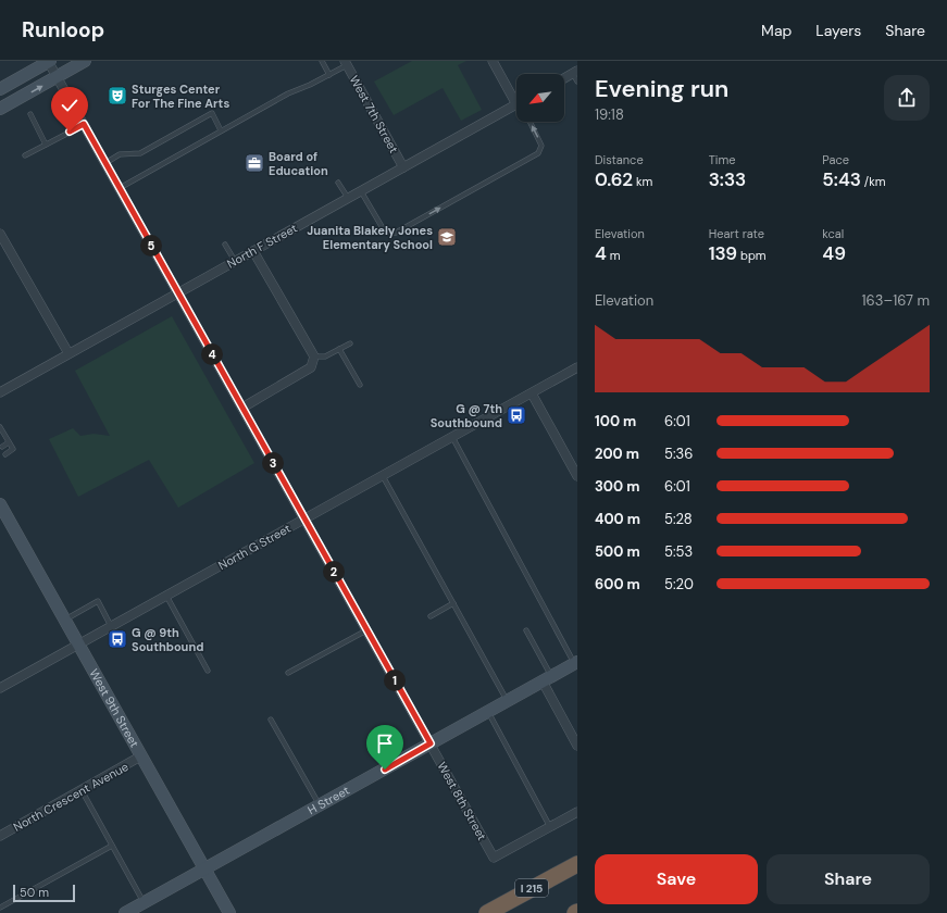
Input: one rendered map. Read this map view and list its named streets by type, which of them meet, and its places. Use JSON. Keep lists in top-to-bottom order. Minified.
{"streets":{"highway":["I 215"],"street":["West 7th Street","North F Street","North G Street","West 9th Street","North Crescent Avenue","H Street","West 8th Street"]},"crossings":[["West 7th Street","North F Street"],["North F Street","West 8th Street"],["North G Street","West 9th Street"],["North G Street","West 8th Street"],["West 9th Street","North Crescent Avenue"],["West 9th Street","H Street"],["H Street","West 8th Street"]],"places":{"theatre":["Sturges Center For The Fine Arts"],"office":["Board of Education"],"school or university":["Juanita Blakely Jones Elementary School"],"bus stop":["G @ 7th Southbound","G @ 9th Southbound"]},"scale_bar":"50 m","north":"bottom left","page":{"header":"Runloop","nav":["Map","Layers","Share"],"heading":["Evening run","19:18"],"stats":[["Distance","0.62 km"],["Time","3:33"],["Pace","5:43 /km"],["Elevation","4 m"],["Heart rate","139 bpm"],["kcal","49"]],"pins":["5","4","3","2","1"],"chart":["Elevation","163–167 m"],"list":[{"name":"100 m","note":"6:01"},{"name":"200 m","note":"5:36"},{"name":"300 m","note":"6:01"},{"name":"400 m","note":"5:28"},{"name":"500 m","note":"5:53"},{"name":"600 m","note":"5:20"}],"buttons":["Save","Share"],"scale":"50 m"}}
